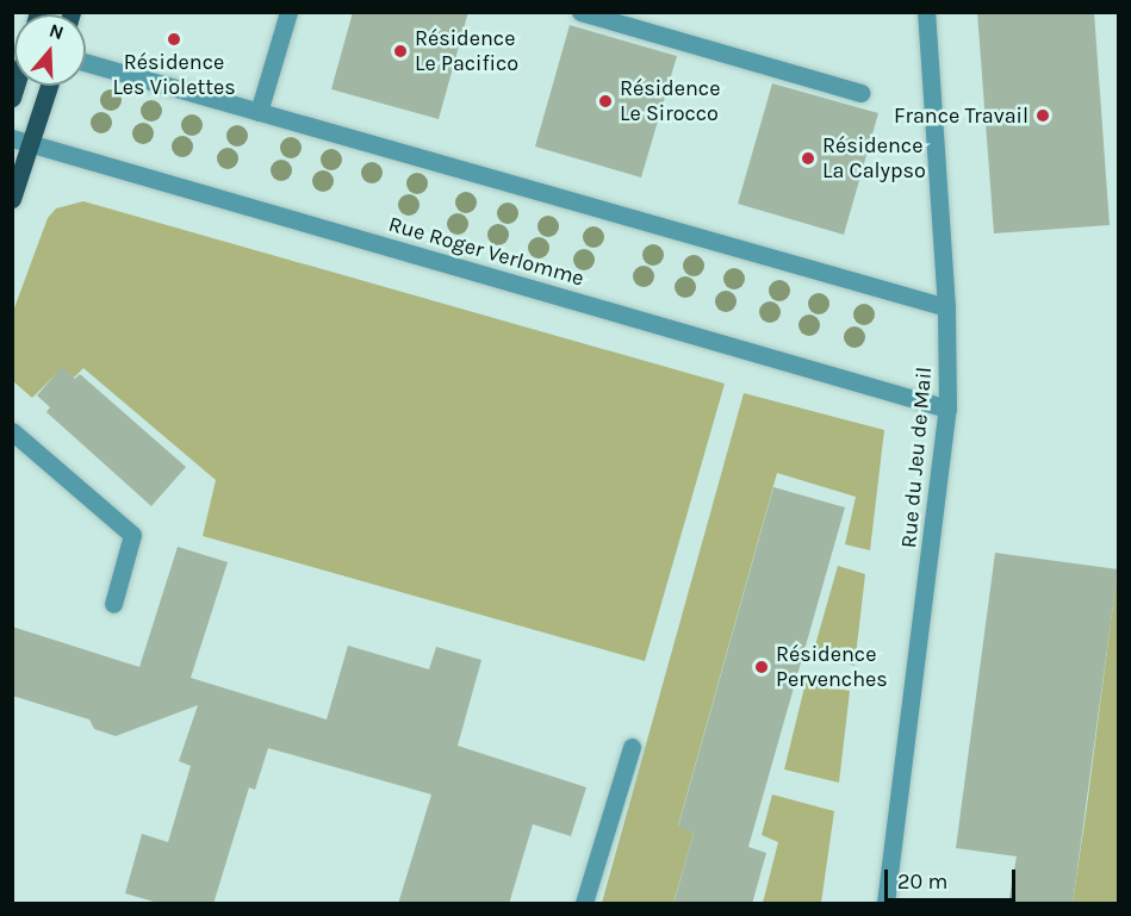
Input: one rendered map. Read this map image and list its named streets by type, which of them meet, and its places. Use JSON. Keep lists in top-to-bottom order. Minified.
{"streets":{"street":["Rue Roger Verlomme","Rue du Jeu de Mail"]},"crossings":[["Rue Roger Verlomme","Rue du Jeu de Mail"]],"places":["Résidence Les Violettes","Résidence Le Pacifico","Résidence Le Sirocco","France Travail","Résidence La Calypso","Résidence Pervenches"],"scale_bar":"20 m","north":"top"}
